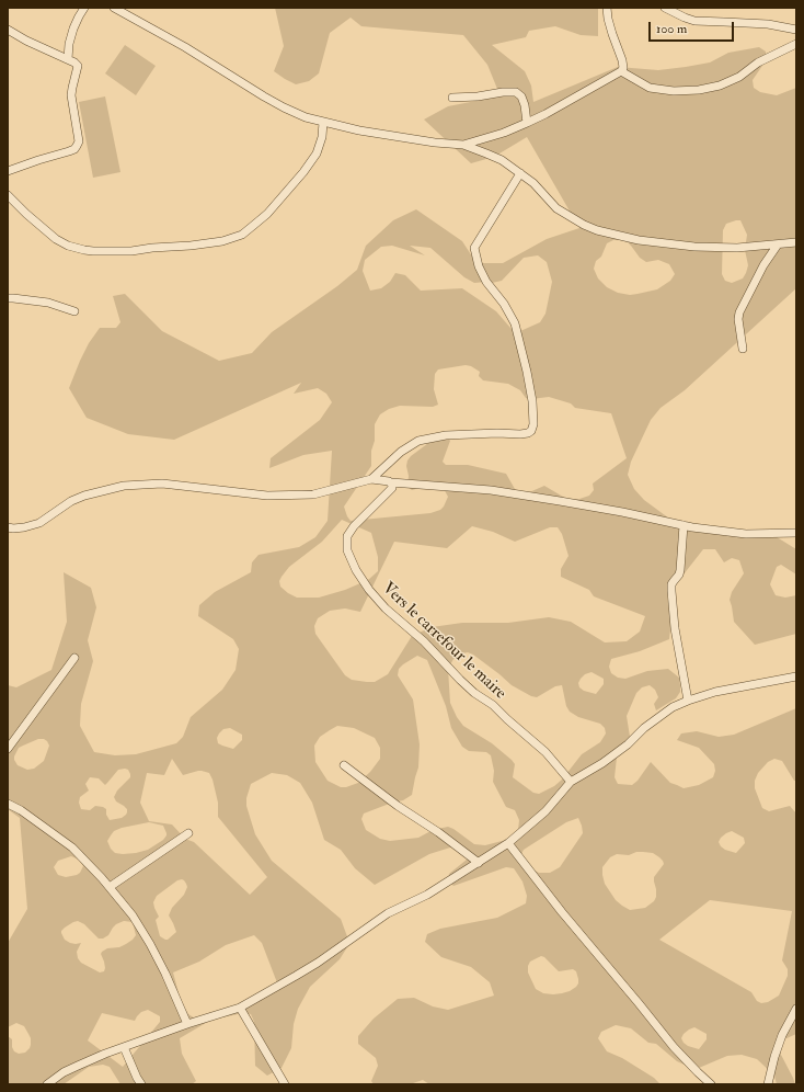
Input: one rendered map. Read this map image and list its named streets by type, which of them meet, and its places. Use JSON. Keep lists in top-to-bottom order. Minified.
{"streets":{"street":["Vers le carrefour le maire"]},"scale_bar":"100 m"}
